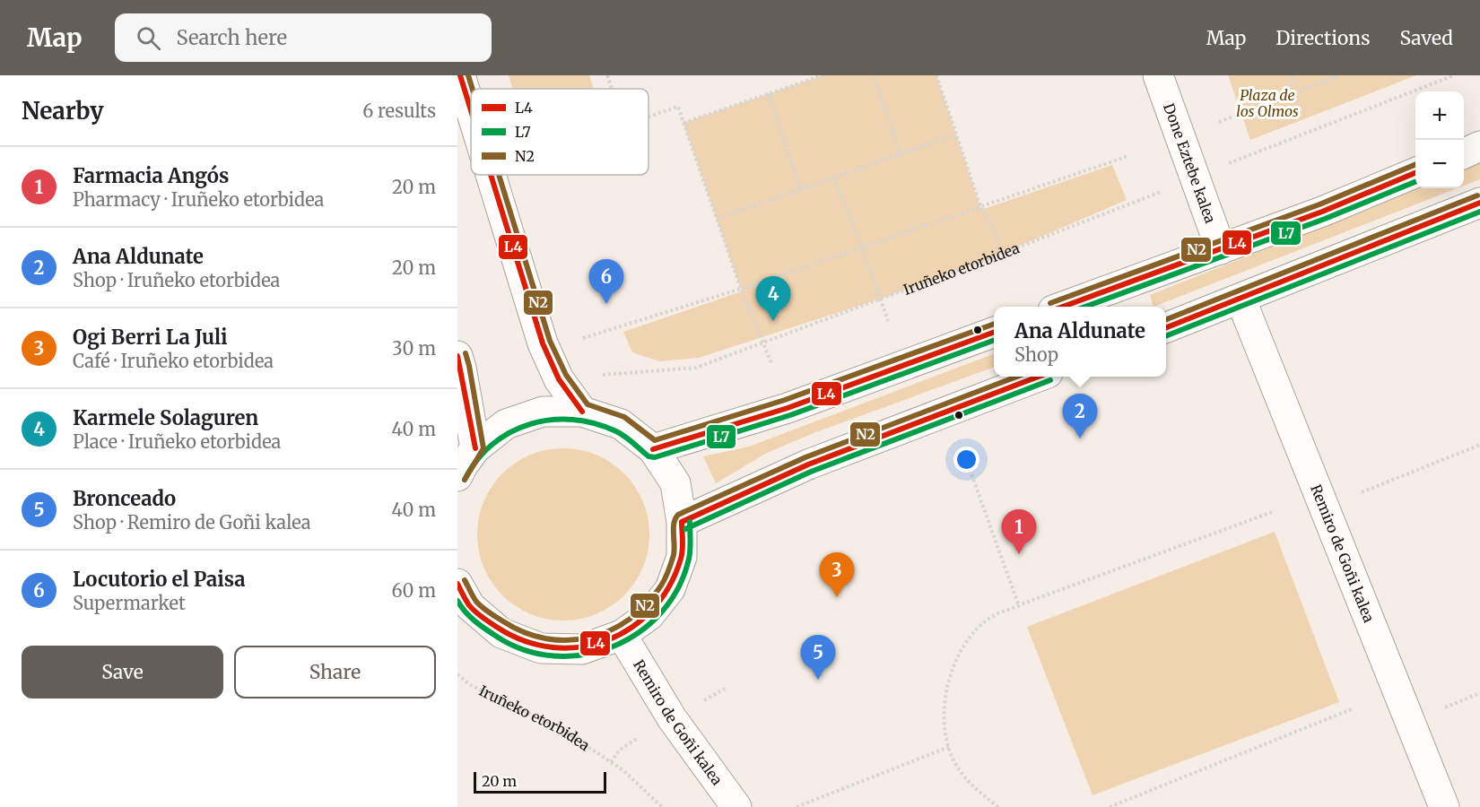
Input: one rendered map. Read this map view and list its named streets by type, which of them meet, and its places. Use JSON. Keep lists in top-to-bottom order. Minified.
{"streets":{"main road":["Done Eztebe kalea","Remiro de Goñi kalea"],"path":["Iruñeko etorbidea"]},"crossings":[["Done Eztebe kalea","Iruñeko etorbidea"]],"parks":["Plaza de los Olmos"],"lines":["transit line L4","transit line N2","transit line L7"],"legend":["L4","L7","N2"],"scale_bar":"20 m","page":{"header":"Map","search":"Search here","nav":["Map","Directions","Saved"],"heading":["Nearby","6 results"],"map_buttons":["+","−"],"list":[{"mark":"1","name":"Farmacia Angós","note":"Pharmacy · Iruñeko etorbidea","value":"20 m"},{"mark":"2","name":"Ana Aldunate","note":"Shop · Iruñeko etorbidea","value":"20 m"},{"mark":"3","name":"Ogi Berri La Juli","note":"Café · Iruñeko etorbidea","value":"30 m"},{"mark":"4","name":"Karmele Solaguren","note":"Place · Iruñeko etorbidea","value":"40 m"},{"mark":"5","name":"Bronceado","note":"Shop · Remiro de Goñi kalea","value":"40 m"},{"mark":"6","name":"Locutorio el Paisa","note":"Supermarket","value":"60 m"}],"pins":["6","4","2","1","3","5"],"popup":["Ana Aldunate","Shop"],"buttons":["Save","Share"],"scale":"20 m"}}
